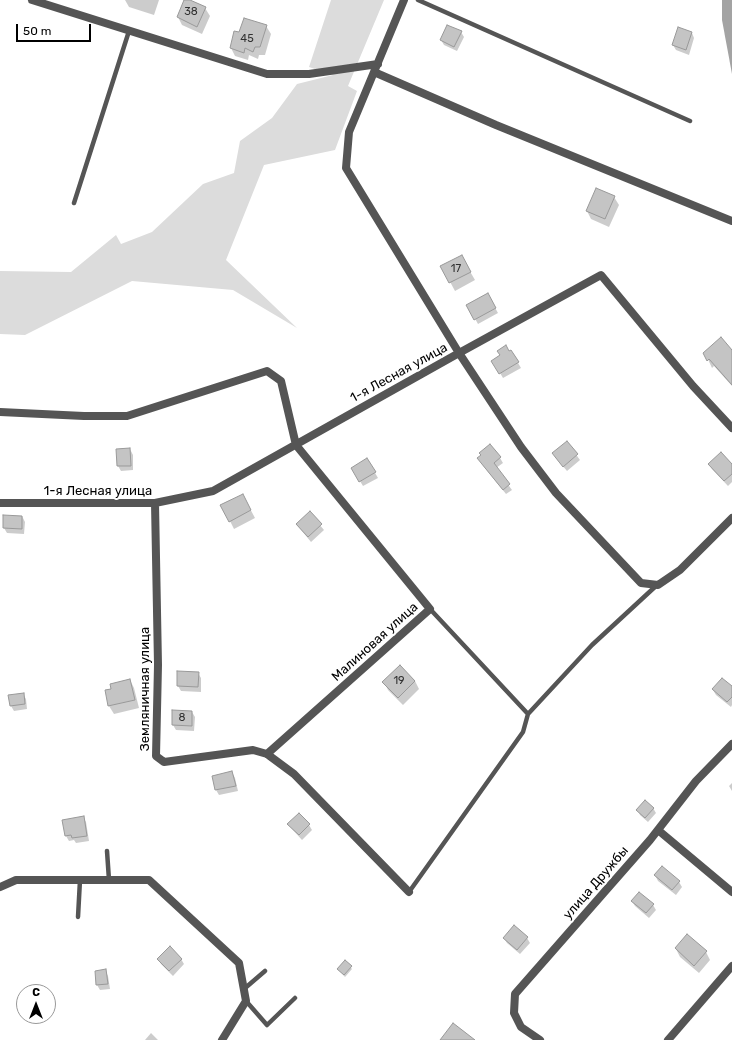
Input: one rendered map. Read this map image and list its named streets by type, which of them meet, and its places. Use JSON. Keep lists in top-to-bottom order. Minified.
{"streets":{"street":["1-я Лесная улица","Малиновая улица","Земляничная улица","улица Дружбы"]},"crossings":[["1-я Лесная улица","Малиновая улица"],["1-я Лесная улица","Земляничная улица"],["Малиновая улица","Земляничная улица"]],"house_numbers":["38","45","17","19","8"],"scale_bar":"50 m","north":"top"}
